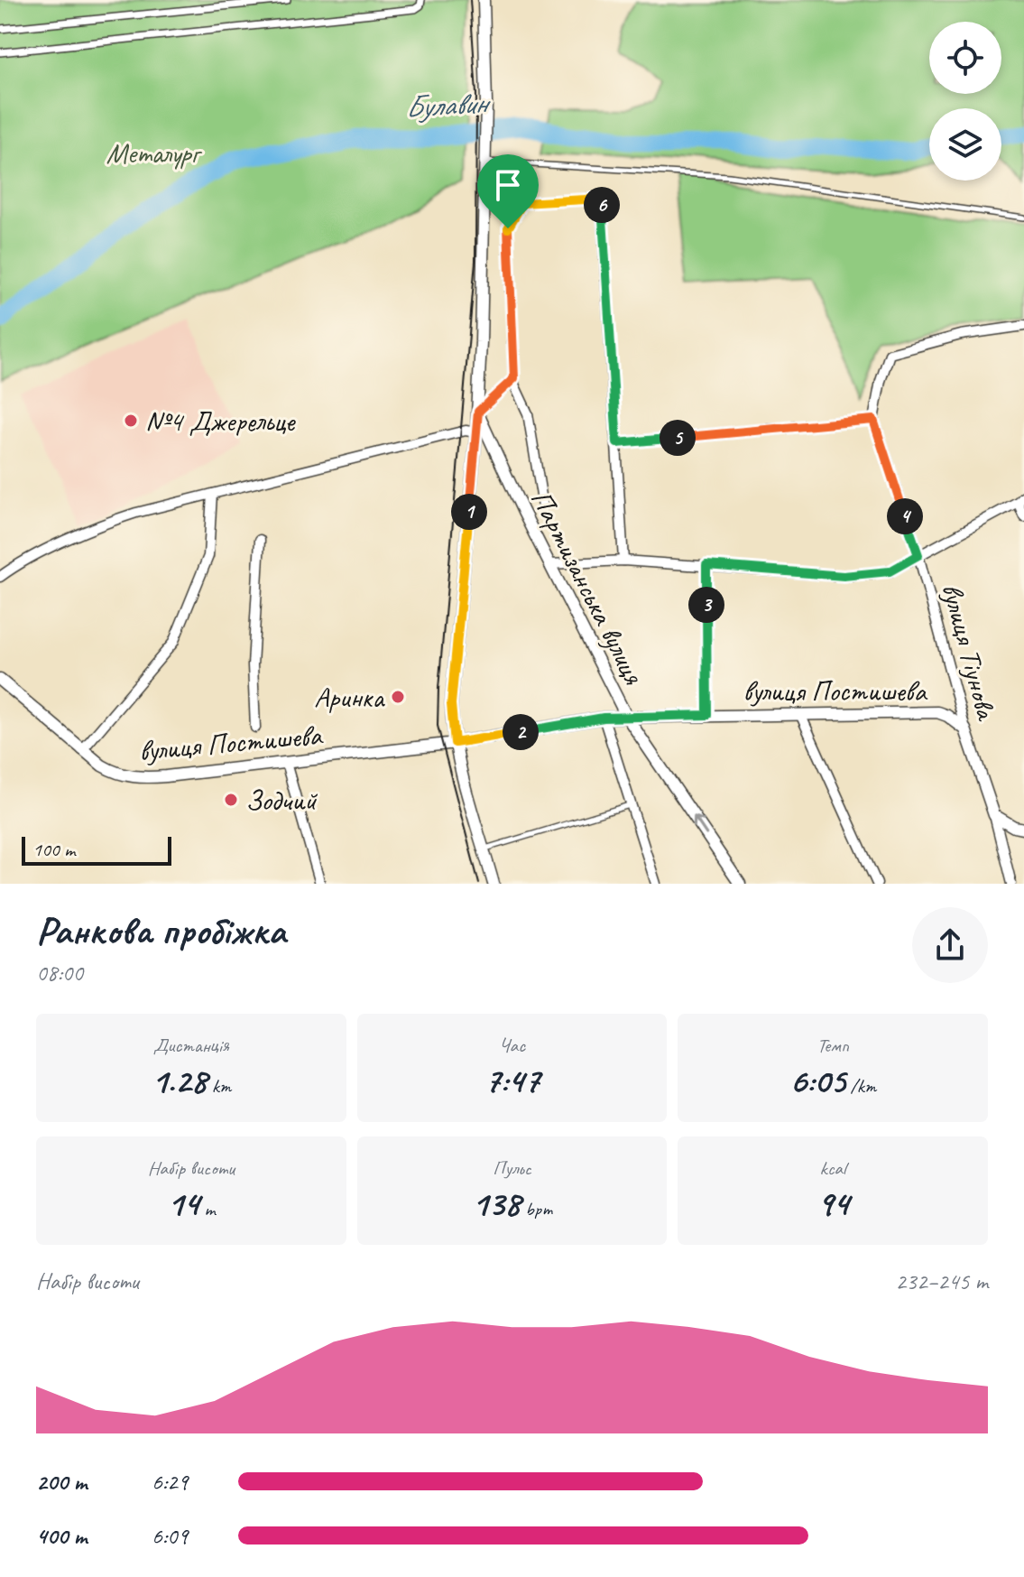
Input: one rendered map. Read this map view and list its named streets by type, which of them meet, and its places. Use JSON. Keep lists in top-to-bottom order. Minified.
{"streets":{"street":["Партизанська вулиця","вулиця Тіунова","вулиця Постишева"]},"crossings":[["Партизанська вулиця","вулиця Постишева"],["вулиця Тіунова","вулиця Постишева"]],"water":["Булавин"],"parks":["Металург"],"places":["№4 Джерельце","Аринка","Зодчий"],"scale_bar":"100 m","page":{"pins":["6","5","1","4","3","2"],"scale":"100 m","heading":["Ранкова пробіжка","08:00"],"stats":[["Дистанція","1.28 km"],["Час","7:47"],["Темп","6:05 /km"],["Набір висоти","14 m"],["Пульс","138 bpm"],["kcal","94"]],"chart":["Набір висоти","232–245 m"],"list":[{"name":"200 m","note":"6:29"},{"name":"400 m","note":"6:09"}]}}
